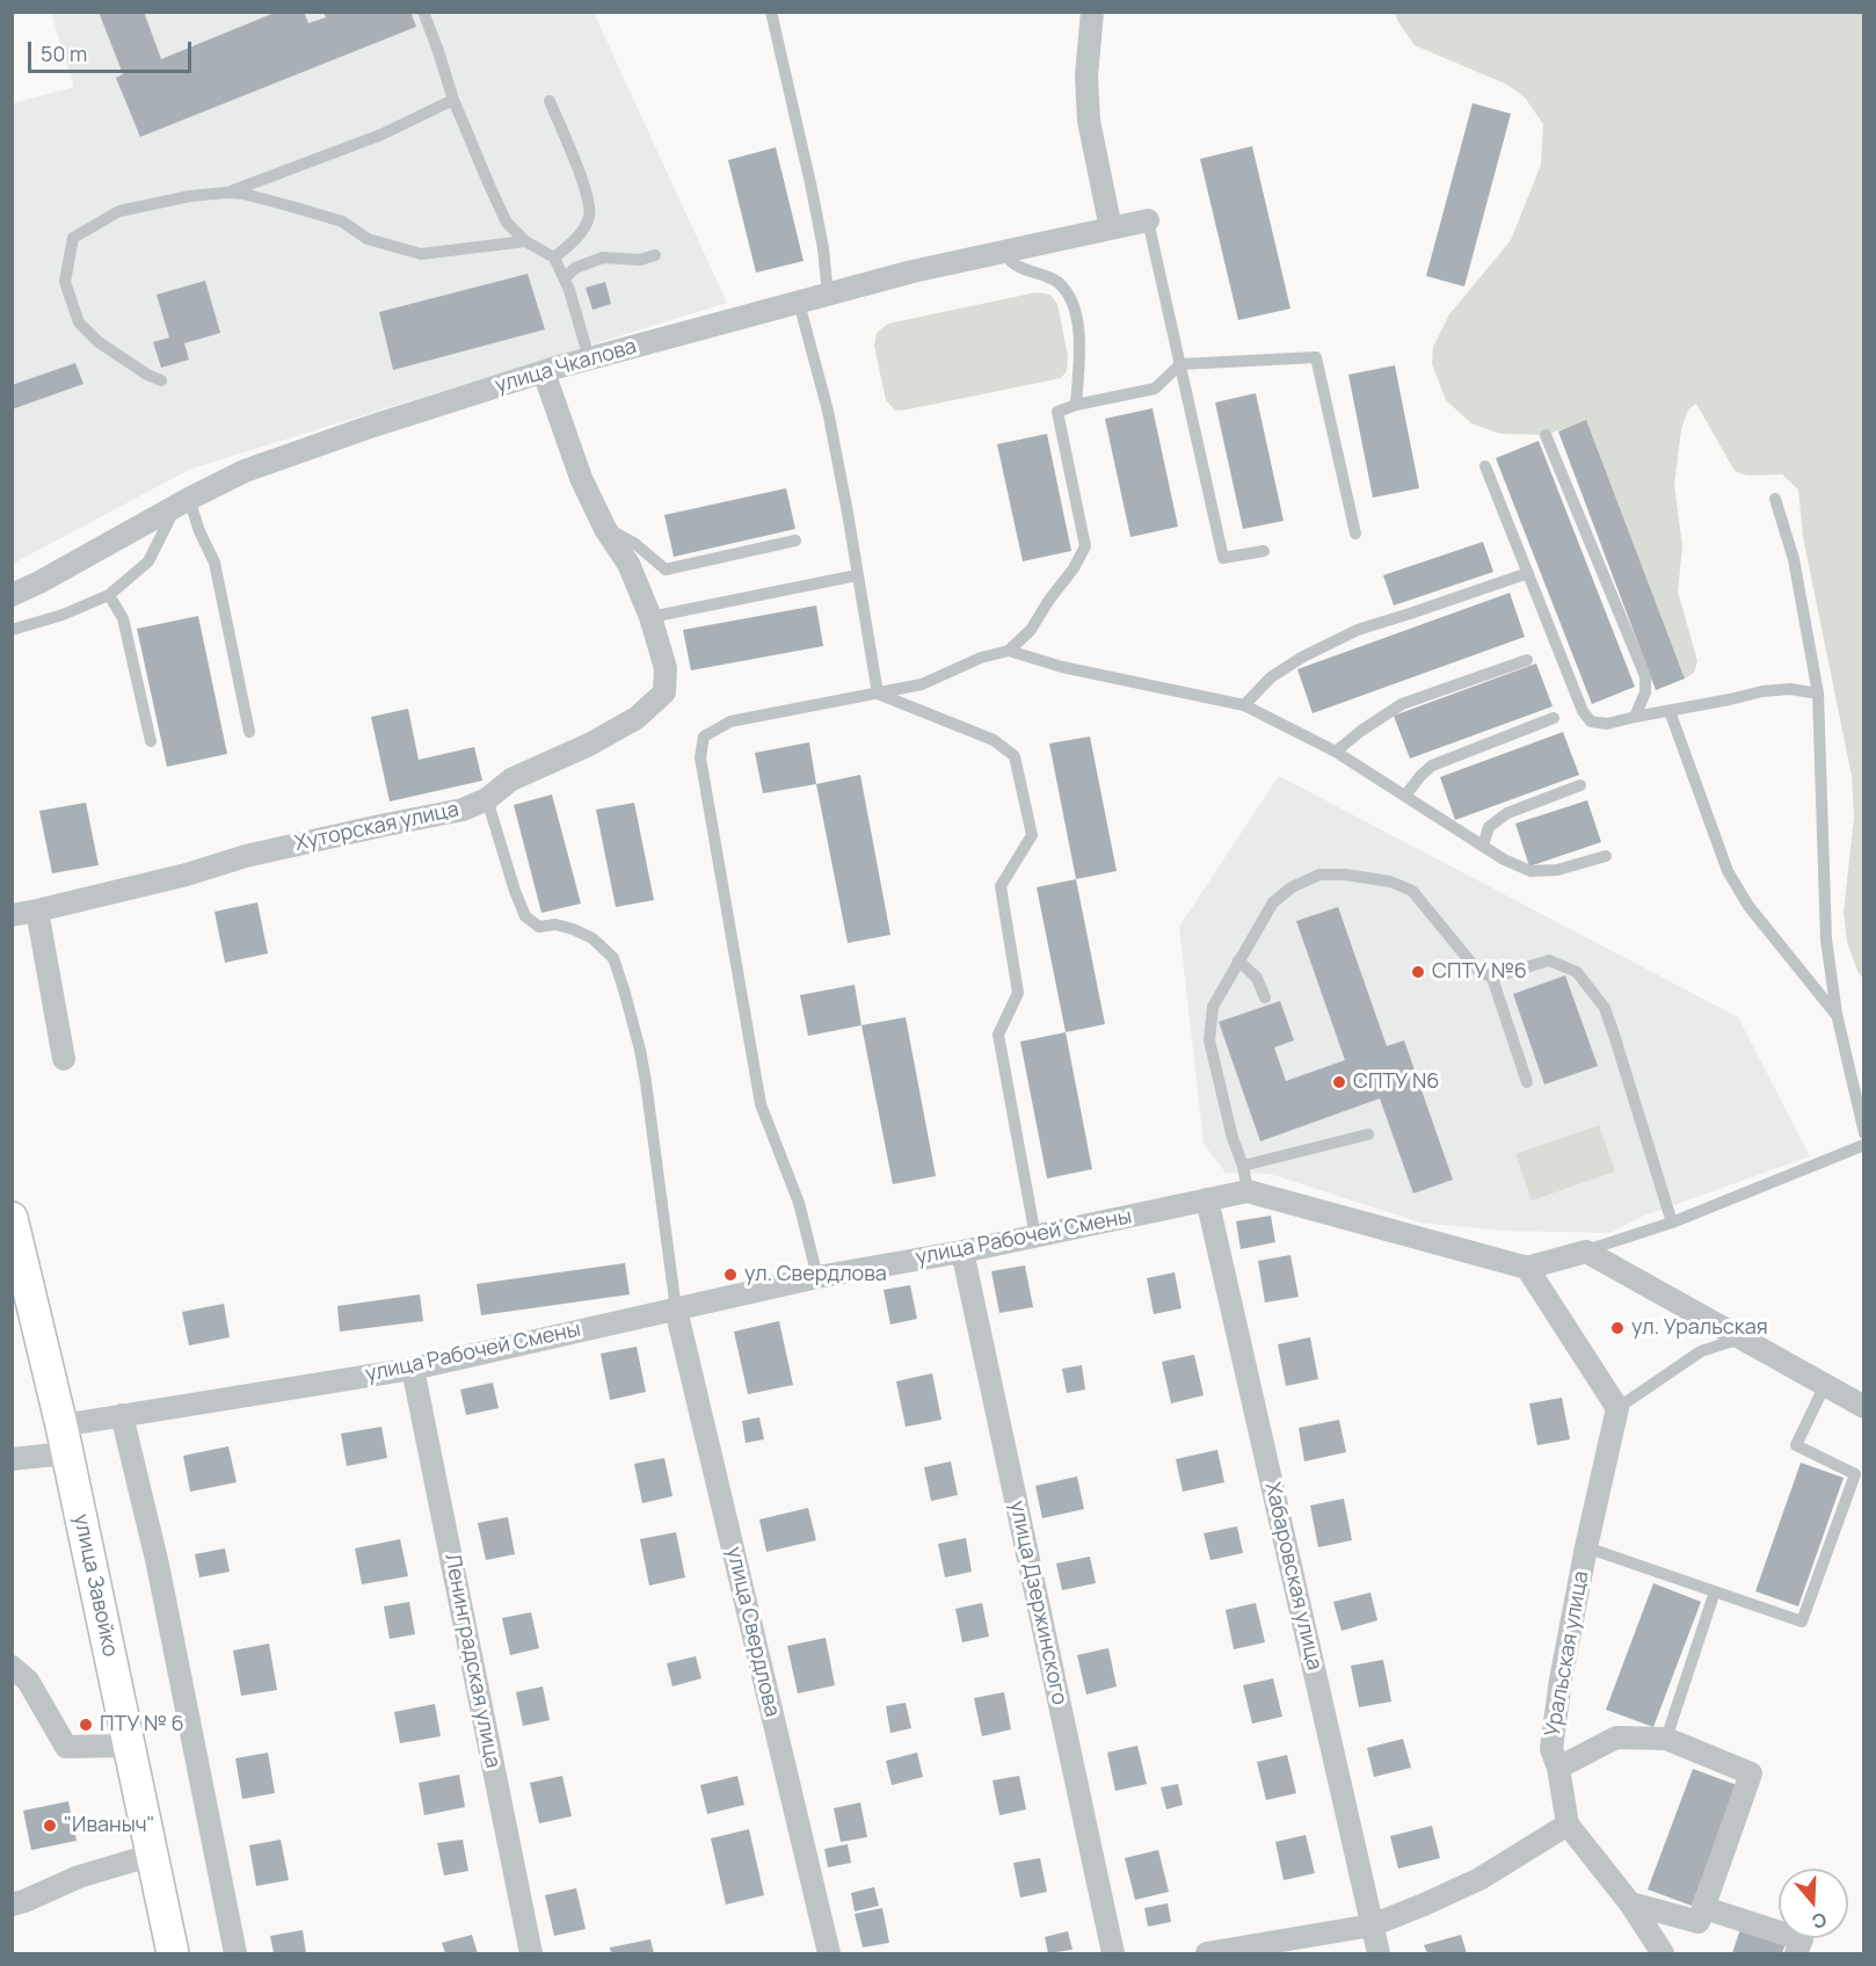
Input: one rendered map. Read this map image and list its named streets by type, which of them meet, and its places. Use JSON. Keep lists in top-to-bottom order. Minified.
{"streets":{"main road":["улица Завойко"],"street":["улица Чкалова","Хуторская улица","улица Рабочей Смены","Хабаровская улица","улица Дзержинского","улица Свердлова","Уральская улица","Ленинградская улица"]},"crossings":[["улица Чкалова","Хуторская улица"],["улица Рабочей Смены","Хабаровская улица"],["улица Рабочей Смены","улица Завойко"],["улица Рабочей Смены","улица Дзержинского"],["улица Рабочей Смены","улица Свердлова"],["улица Рабочей Смены","Ленинградская улица"]],"places":["СПТУ №6","СПТУ N6","ул. Свердлова","ул. Уральская","ПТУ № 6","\"Иваныч\""],"scale_bar":"50 m","north":"bottom"}
